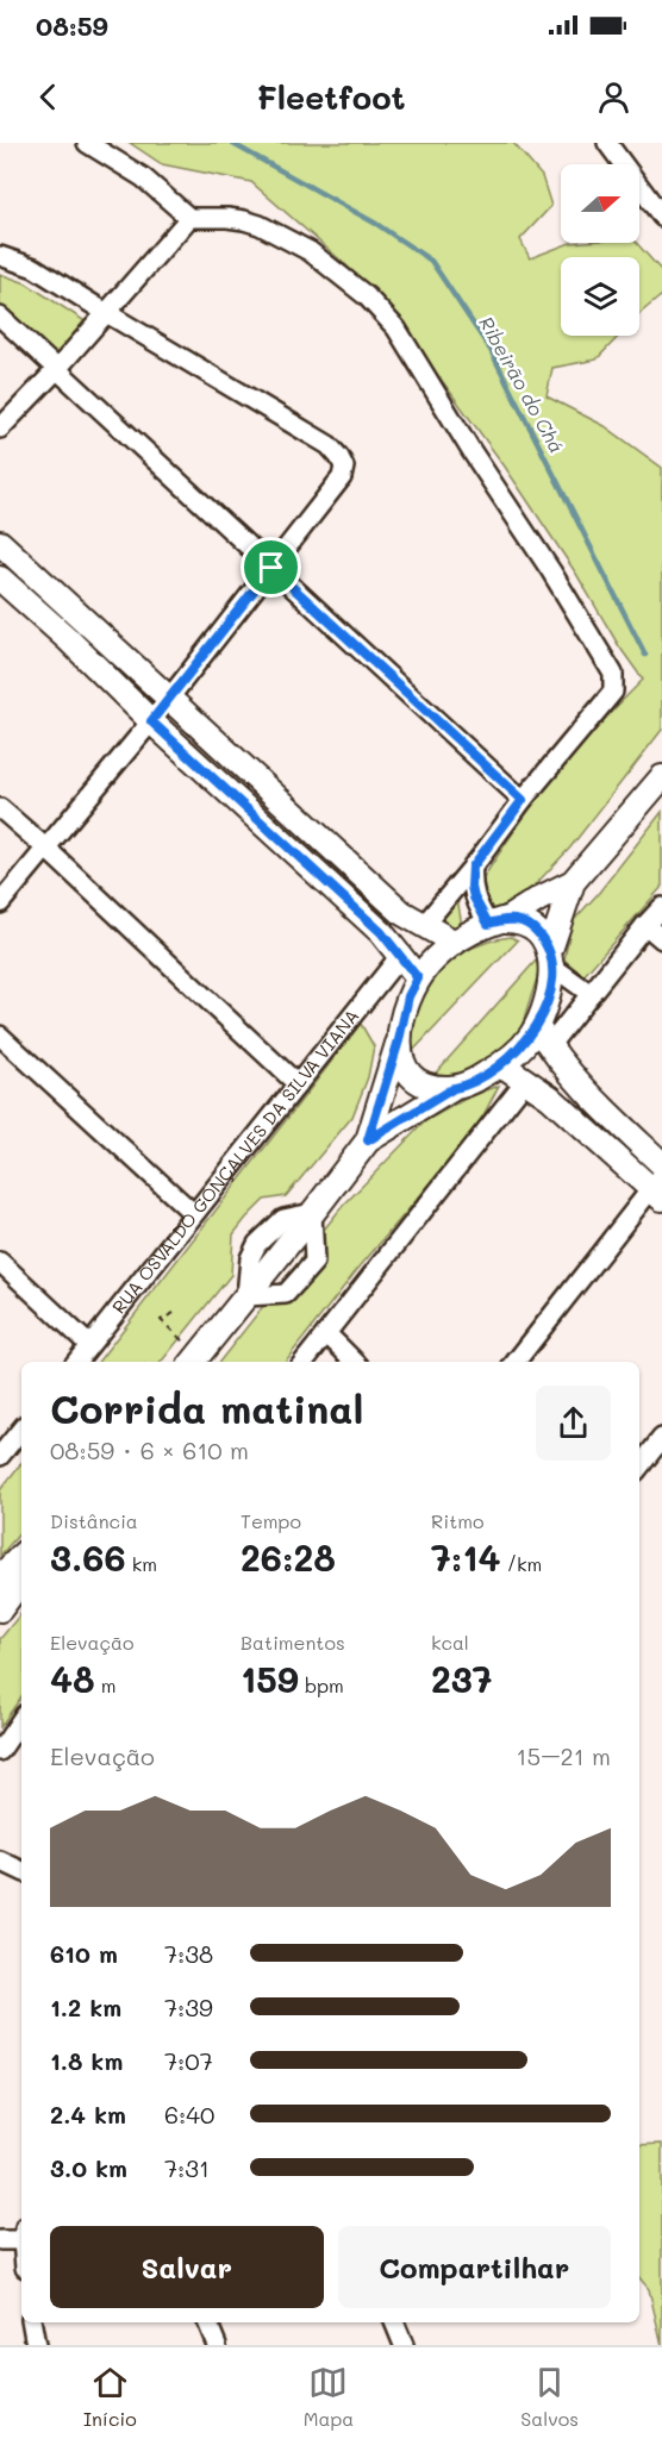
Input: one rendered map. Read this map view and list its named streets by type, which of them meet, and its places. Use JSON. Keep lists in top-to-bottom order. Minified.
{"streets":{"street":["RUA OSVALDO GONÇALVES DA SILVA VIANA"]},"water":["Ribeirão do Chá"],"north":"right","page":{"status":"08:59","header":"Fleetfoot","heading":["Corrida matinal","08:59 · 6 × 610 m"],"stats":[["Distância","3.66 km"],["Tempo","26:28"],["Ritmo","7:14 /km"],["Elevação","48 m"],["Batimentos","159 bpm"],["kcal","237"]],"chart":["Elevação","15–21 m"],"list":[{"name":"610 m","note":"7:38"},{"name":"1.2 km","note":"7:39"},{"name":"1.8 km","note":"7:07"},{"name":"2.4 km","note":"6:40"},{"name":"3.0 km","note":"7:31"}],"buttons":["Salvar","Compartilhar"],"tabs":["Início","Mapa","Salvos"]}}
